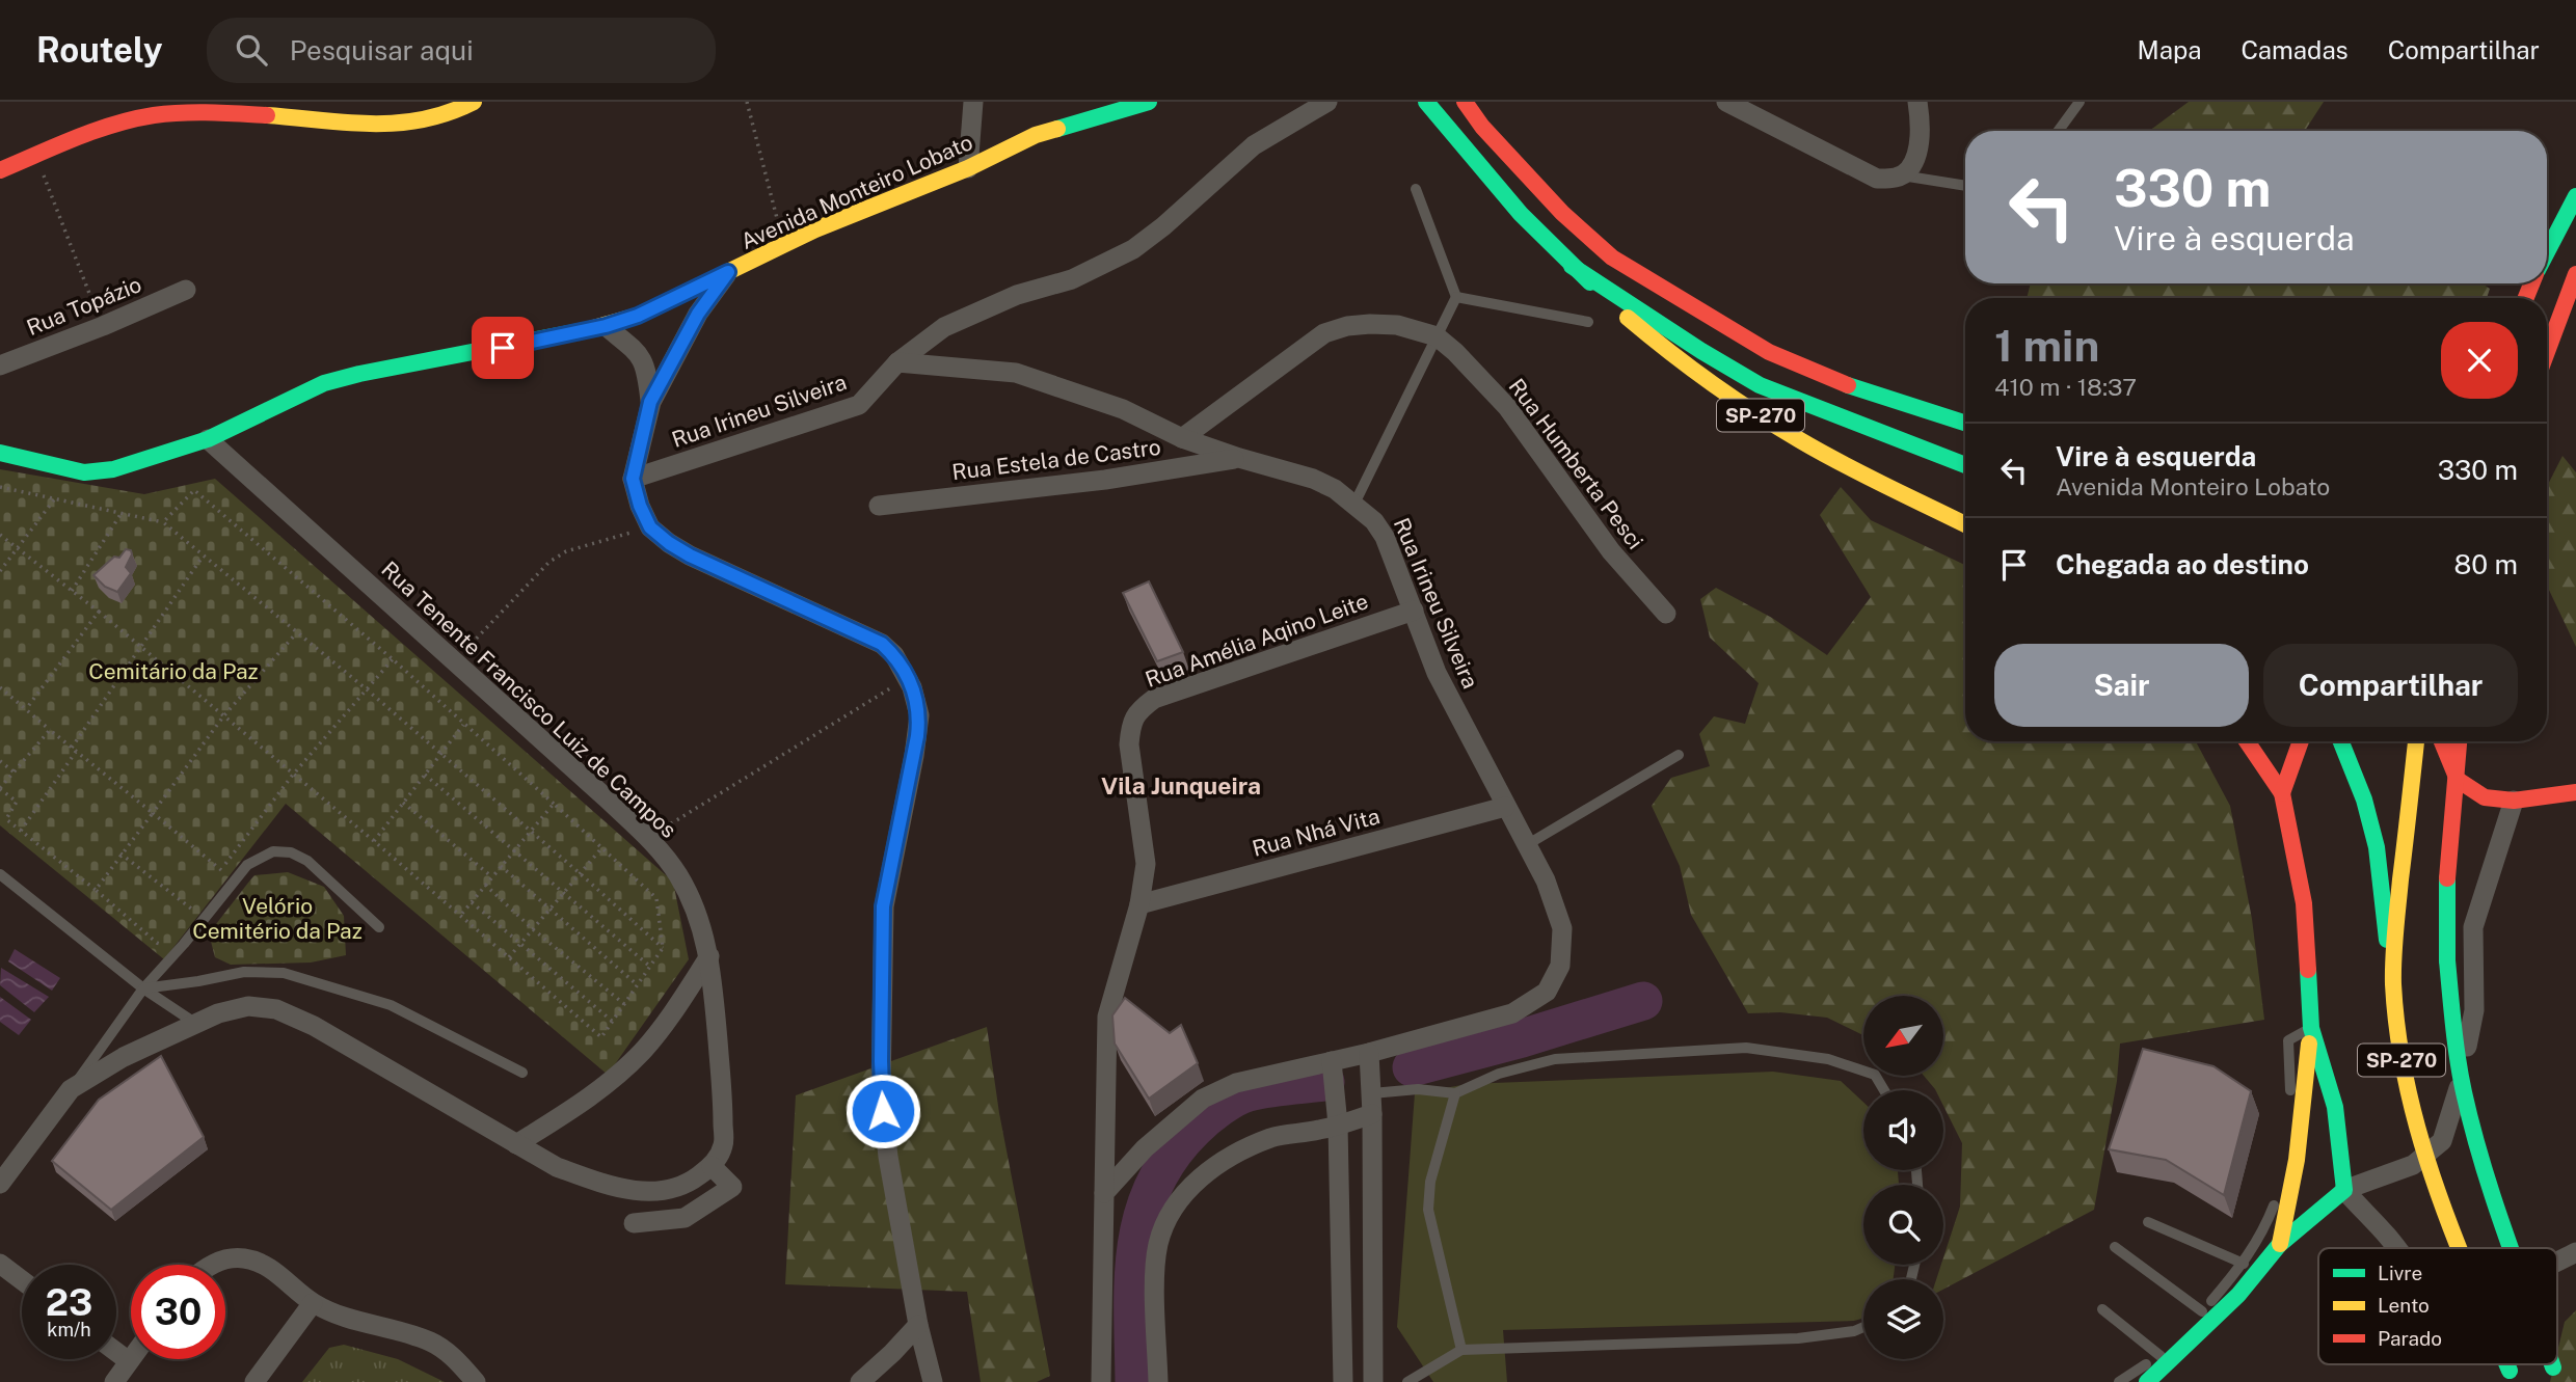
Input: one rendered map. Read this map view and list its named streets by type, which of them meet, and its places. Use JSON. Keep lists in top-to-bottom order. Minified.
{"streets":{"main road":["Avenida Monteiro Lobato","SP-270"],"street":["Rua Topázio","Rua Irineu Silveira","Rua Estela de Castro","Rua Humberta Pesci","Rua Amélia Aqino Leite","Rua Tenente Francisco Luiz de Campos","Rua Nhá Vita"]},"crossings":[["Avenida Monteiro Lobato","Rua Tenente Francisco Luiz de Campos"],["Rua Irineu Silveira","Rua Estela de Castro"],["Rua Irineu Silveira","Rua Humberta Pesci"],["Rua Irineu Silveira","Rua Amélia Aqino Leite"],["Rua Irineu Silveira","Rua Nhá Vita"],["Rua Amélia Aqino Leite","Rua Nhá Vita"]],"districts":["Vila Junqueira"],"parks":["Cemitário da Paz","Velório Cemitério da Paz"],"legend":["Livre","Lento","Parado"],"north":"bottom left","page":{"header":"Routely","search":"Pesquisar aqui","nav":["Mapa","Camadas","Compartilhar"],"turn":["330 m","Vire à esquerda"],"heading":["1 min","410 m · 18:37"],"list":[{"name":"Vire à esquerda","note":"Avenida Monteiro Lobato","value":"330 m"},{"name":"Chegada ao destino","value":"80 m"}],"buttons":["Sair","Compartilhar"],"speed":"23 km/h","limit":"30"}}
